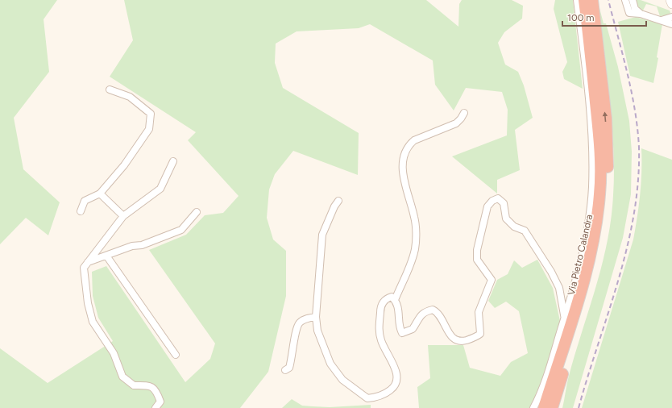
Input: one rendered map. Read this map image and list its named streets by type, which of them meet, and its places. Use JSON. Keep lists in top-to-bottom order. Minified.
{"streets":{"street":["Via Pietro Calandra"]},"scale_bar":"100 m"}
